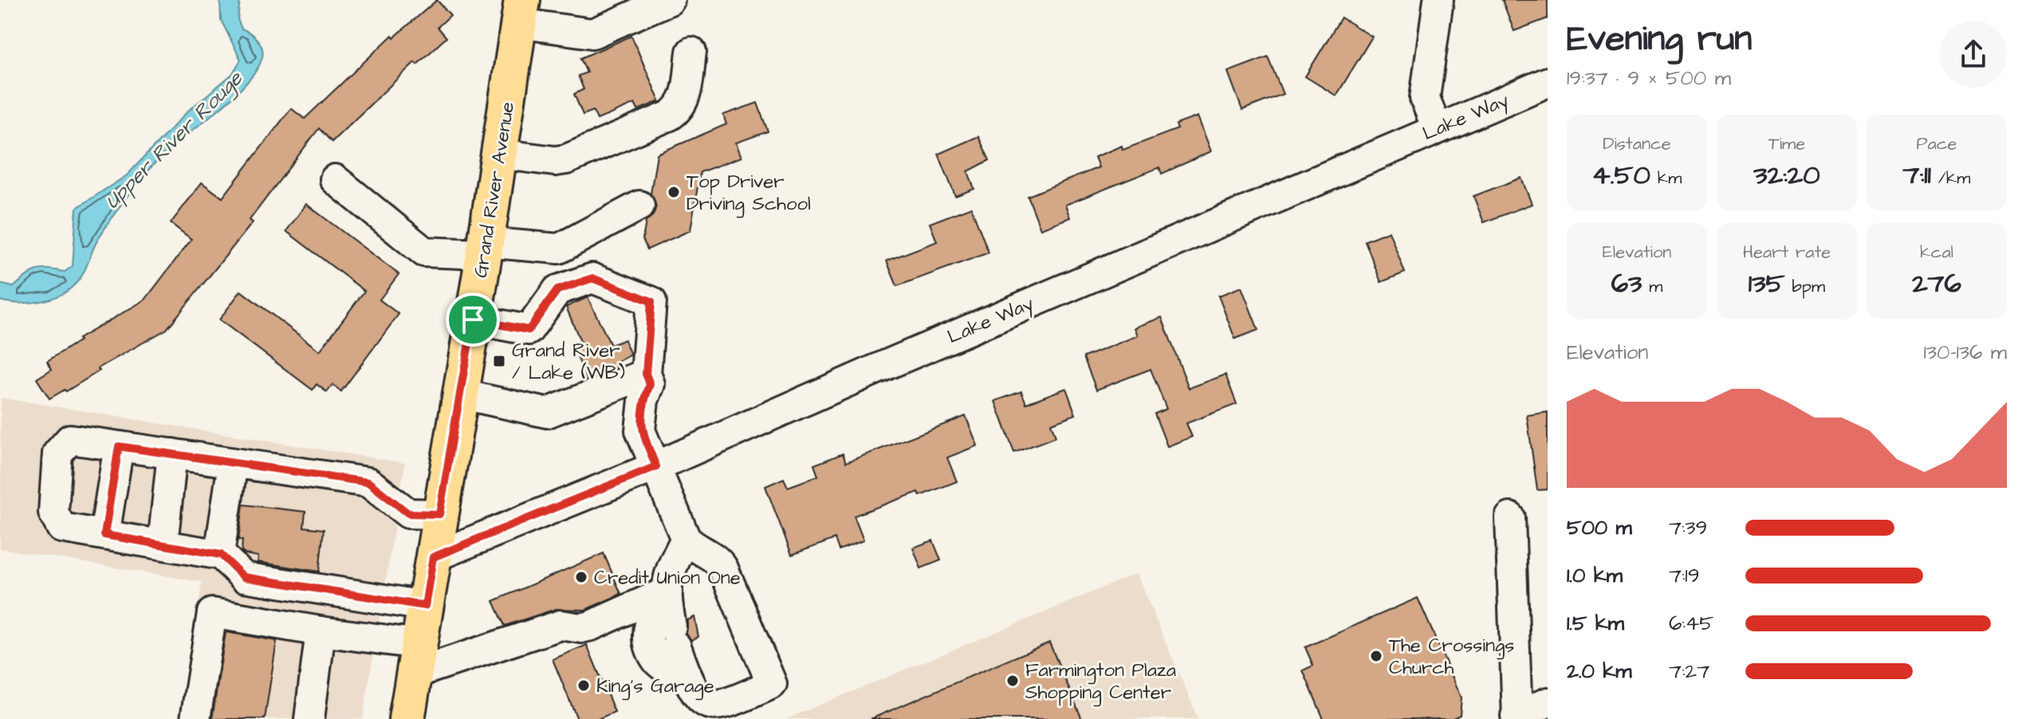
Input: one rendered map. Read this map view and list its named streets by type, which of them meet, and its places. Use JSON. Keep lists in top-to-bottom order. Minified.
{"streets":{"main road":["Grand River Avenue"],"street":["Lake Way"]},"crossings":[["Lake Way","Grand River Avenue"]],"water":["Upper River Rouge"],"places":{"other":["Top Driver Driving School","Credit Union One","The Crossings Church","Farmington Plaza Shopping Center","King's Garage"],"transit":["Grand River / Lake (WB)"]},"page":{"heading":["Evening run","19:37 · 9 × 500 m"],"stats":[["Distance","4.50 km"],["Time","32:20"],["Pace","7:11 /km"],["Elevation","63 m"],["Heart rate","135 bpm"],["kcal","276"]],"chart":["Elevation","130–136 m"],"list":[{"name":"500 m","note":"7:39"},{"name":"1.0 km","note":"7:19"},{"name":"1.5 km","note":"6:45"},{"name":"2.0 km","note":"7:27"}]}}
